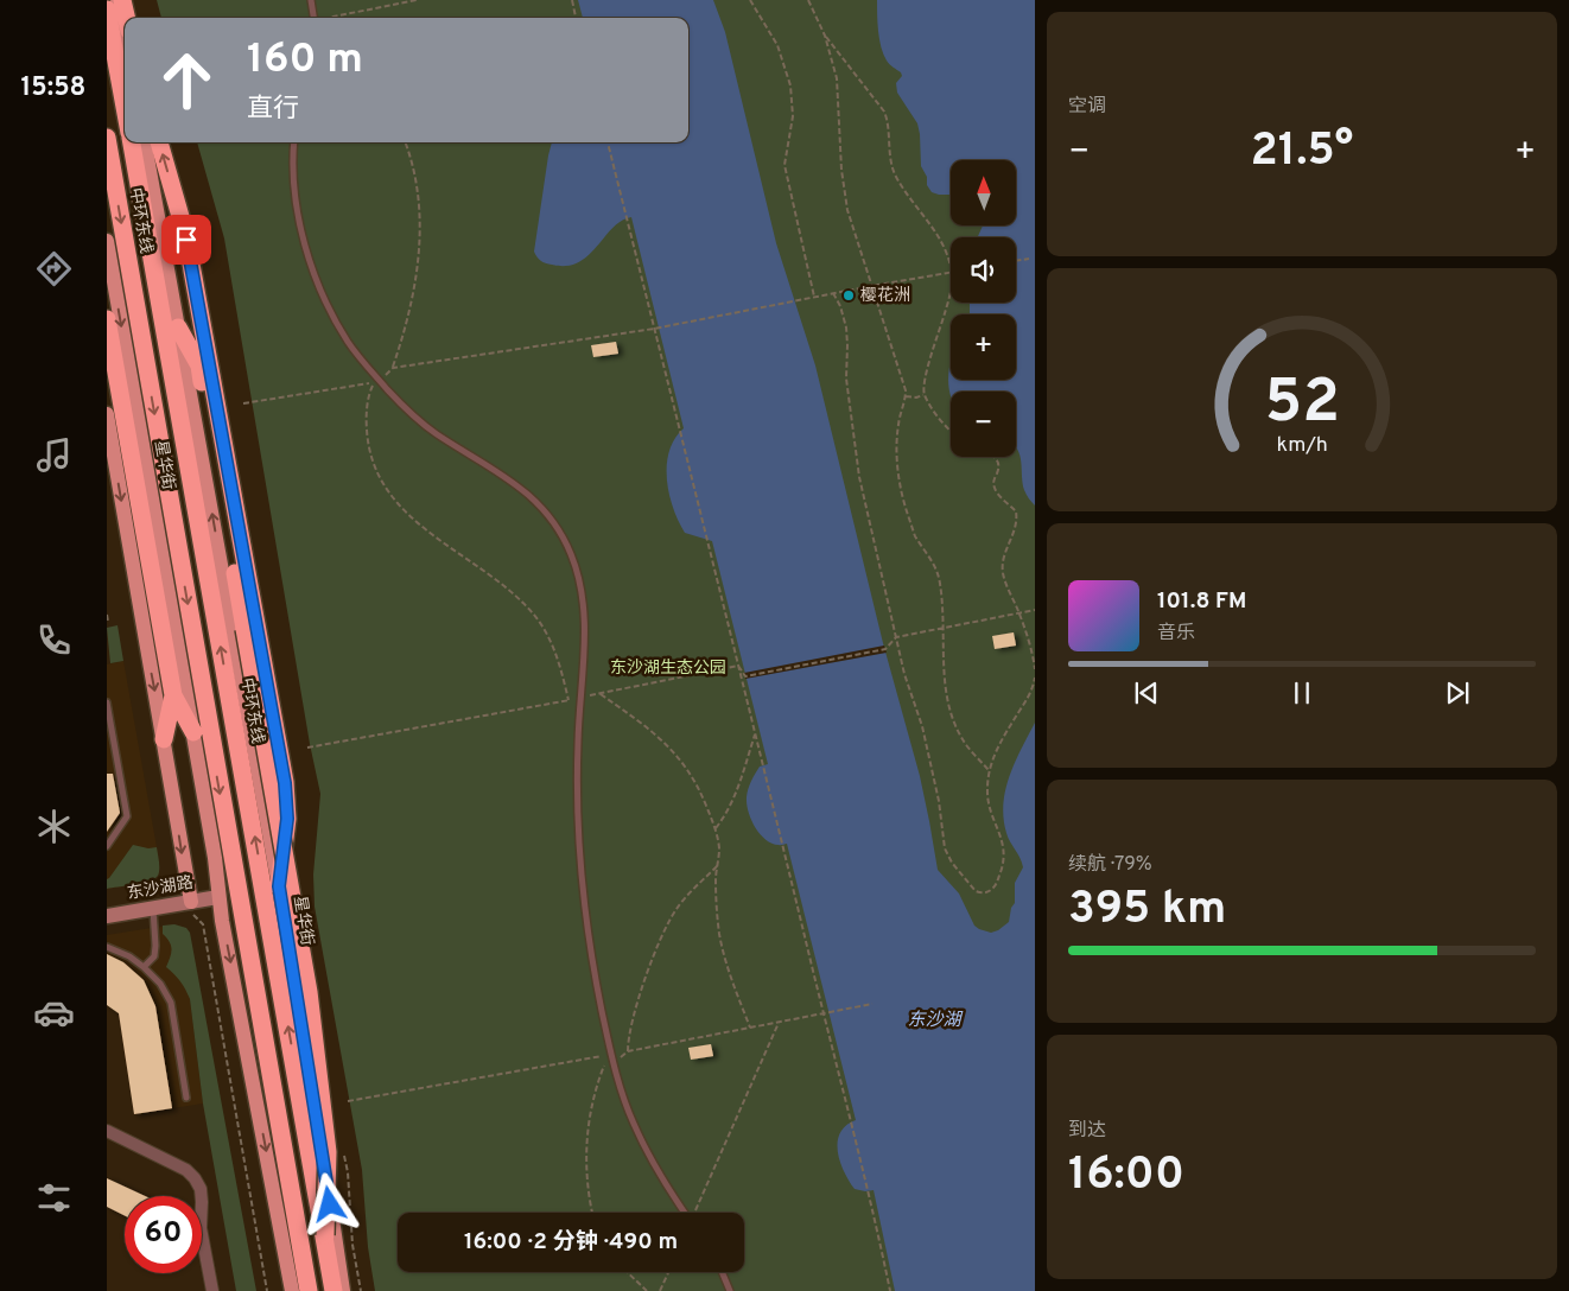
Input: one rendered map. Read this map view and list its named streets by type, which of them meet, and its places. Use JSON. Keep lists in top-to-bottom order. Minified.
{"streets":{"highway":["中环东线"],"main road":["星华街","东沙湖路"]},"crossings":[["星华街","东沙湖路"]],"water":["东沙湖"],"parks":["东沙湖生态公园"],"places":["樱花洲"],"north":"top","page":{"tabs":"15:58","tile":["空调",["续航 · 79%","395 km"],["到达","16:00"]],"turn":["160 m","直行"],"heat":["−","21.5°","+"],"map_buttons":["+","−"],"song":["101.8 FM","音乐"],"limit":"60","trip":"16:00 · 2 分钟 · 490 m","gauge":["52","km/h"]}}
